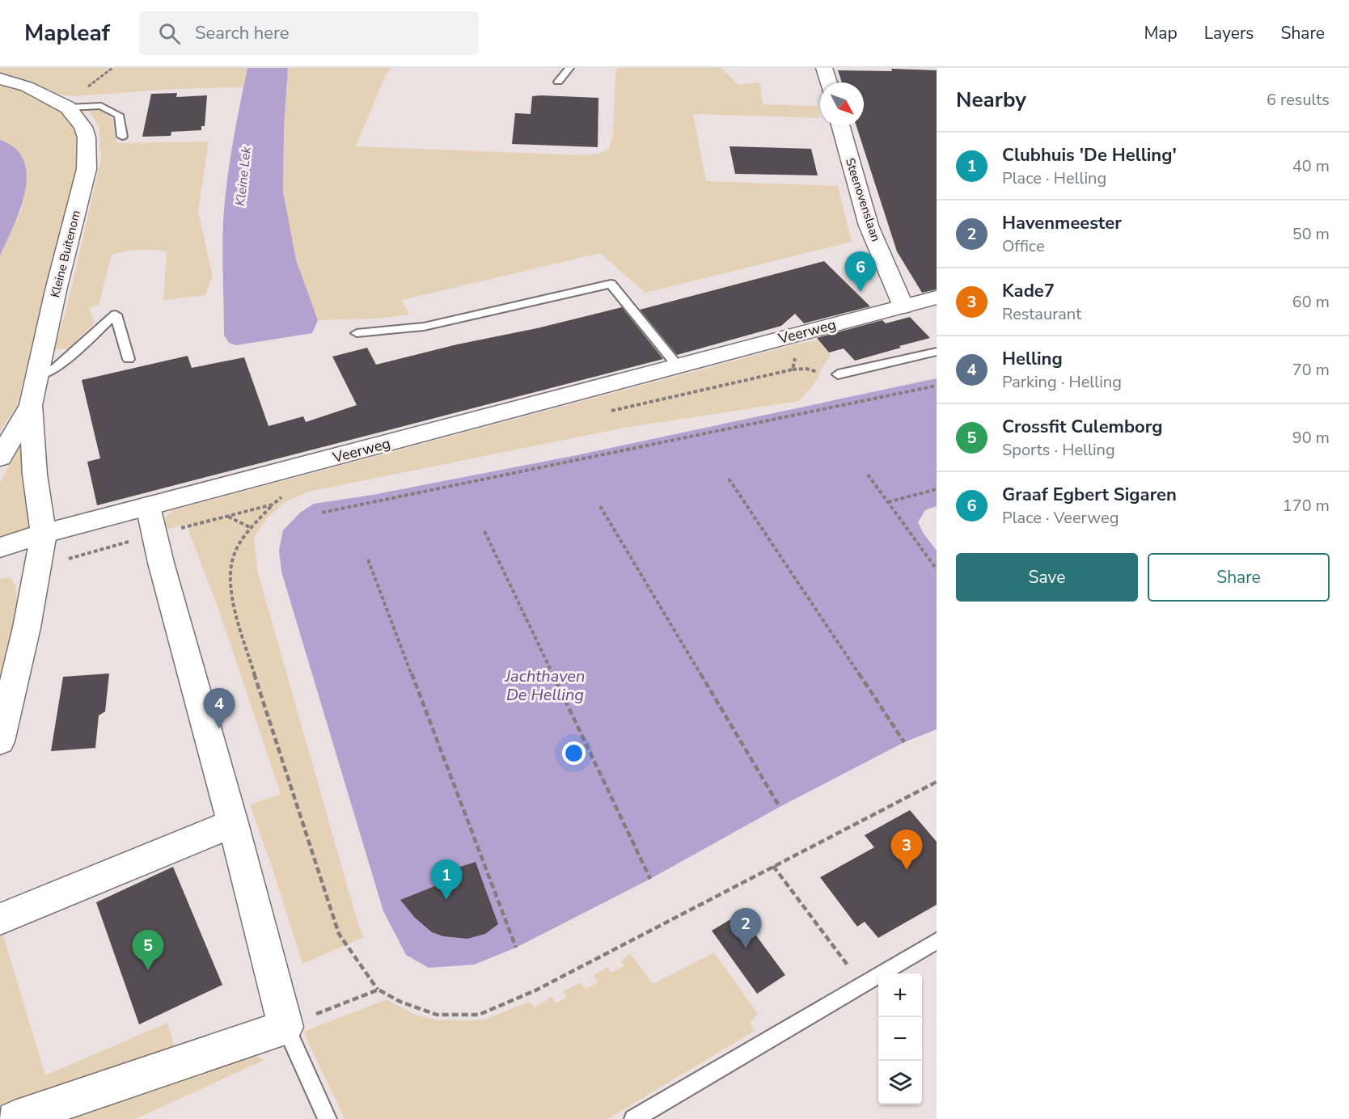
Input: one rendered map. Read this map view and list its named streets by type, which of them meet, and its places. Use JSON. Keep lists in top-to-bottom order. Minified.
{"streets":{"street":["Steenovenslaan","Kleine Buitenom","Veerweg"]},"crossings":[["Steenovenslaan","Veerweg"],["Kleine Buitenom","Veerweg"]],"water":["Kleine Lek","Jachthaven De Helling"],"north":"bottom right","page":{"header":"Mapleaf","search":"Search here","nav":["Map","Layers","Share"],"heading":["Nearby","6 results"],"list":[{"mark":"1","name":"Clubhuis 'De Helling'","note":"Place · Helling","value":"40 m"},{"mark":"2","name":"Havenmeester","note":"Office","value":"50 m"},{"mark":"3","name":"Kade7","note":"Restaurant","value":"60 m"},{"mark":"4","name":"Helling","note":"Parking · Helling","value":"70 m"},{"mark":"5","name":"Crossfit Culemborg","note":"Sports · Helling","value":"90 m"},{"mark":"6","name":"Graaf Egbert Sigaren","note":"Place · Veerweg","value":"170 m"}],"pins":["6","4","3","1","2","5"],"buttons":["Save","Share"],"map_buttons":["+","−"]}}
